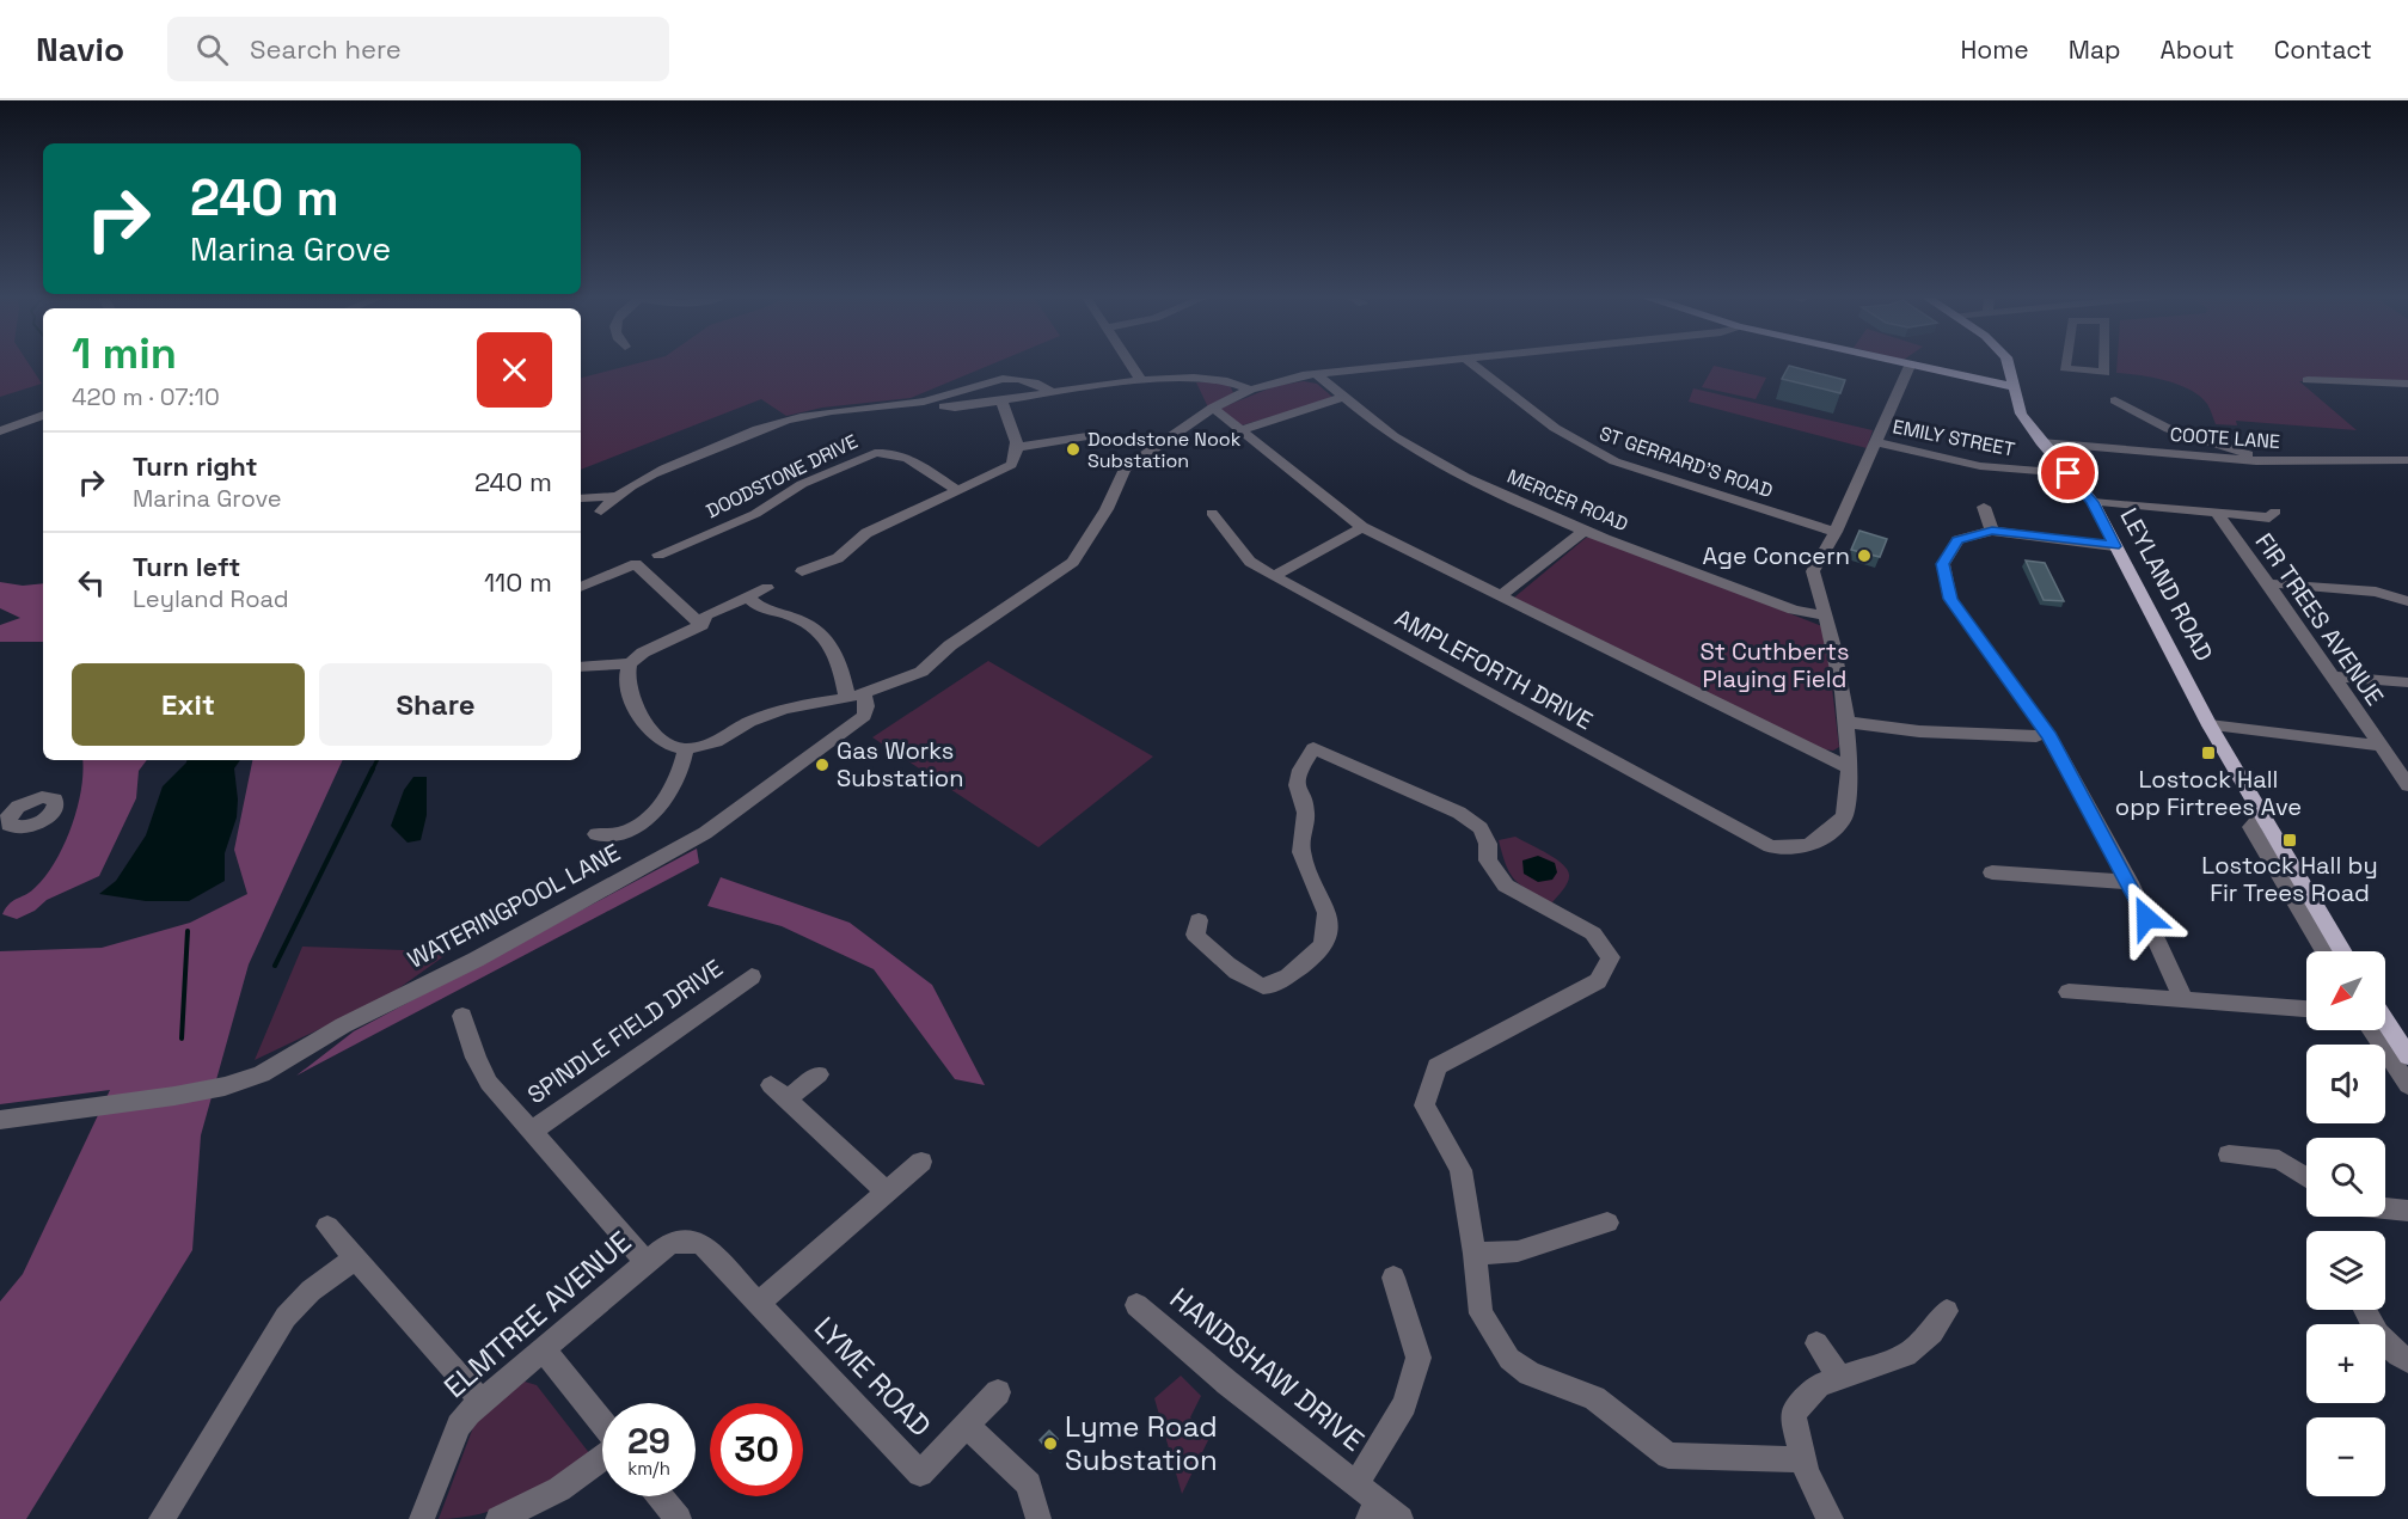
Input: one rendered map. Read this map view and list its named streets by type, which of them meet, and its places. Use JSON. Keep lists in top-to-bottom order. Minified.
{"streets":{"main road":["LEYLAND ROAD"],"street":["EMILY STREET","COOTE LANE","ST GERRARD'S ROAD","DOODSTONE DRIVE","MERCER ROAD","FIR TREES AVENUE","AMPLEFORTH DRIVE","WATERINGPOOL LANE","SPINDLE FIELD DRIVE","ELMTREE AVENUE","HANDSHAW DRIVE","LYME ROAD"]},"crossings":[["EMILY STREET","LEYLAND ROAD"],["COOTE LANE","LEYLAND ROAD"],["ELMTREE AVENUE","LYME ROAD"]],"parks":["St Cuthberts Playing Field"],"places":{"other":["Doodstone Nook Substation","Age Concern","Gas Works Substation","Lyme Road Substation"],"transit":["Lostock Hall opp Firtrees Ave","Lostock Hall by Fir Trees Road"]},"north":"bottom left","page":{"header":"Navio","search":"Search here","nav":["Home","Map","About","Contact"],"turn":["240 m","Marina Grove"],"heading":["1 min","420 m · 07:10"],"list":[{"name":"Turn right","note":"Marina Grove","value":"240 m"},{"name":"Turn left","note":"Leyland Road","value":"110 m"}],"buttons":["Exit","Share"],"map_buttons":["+","−"],"speed":"29 km/h","limit":"30"}}
